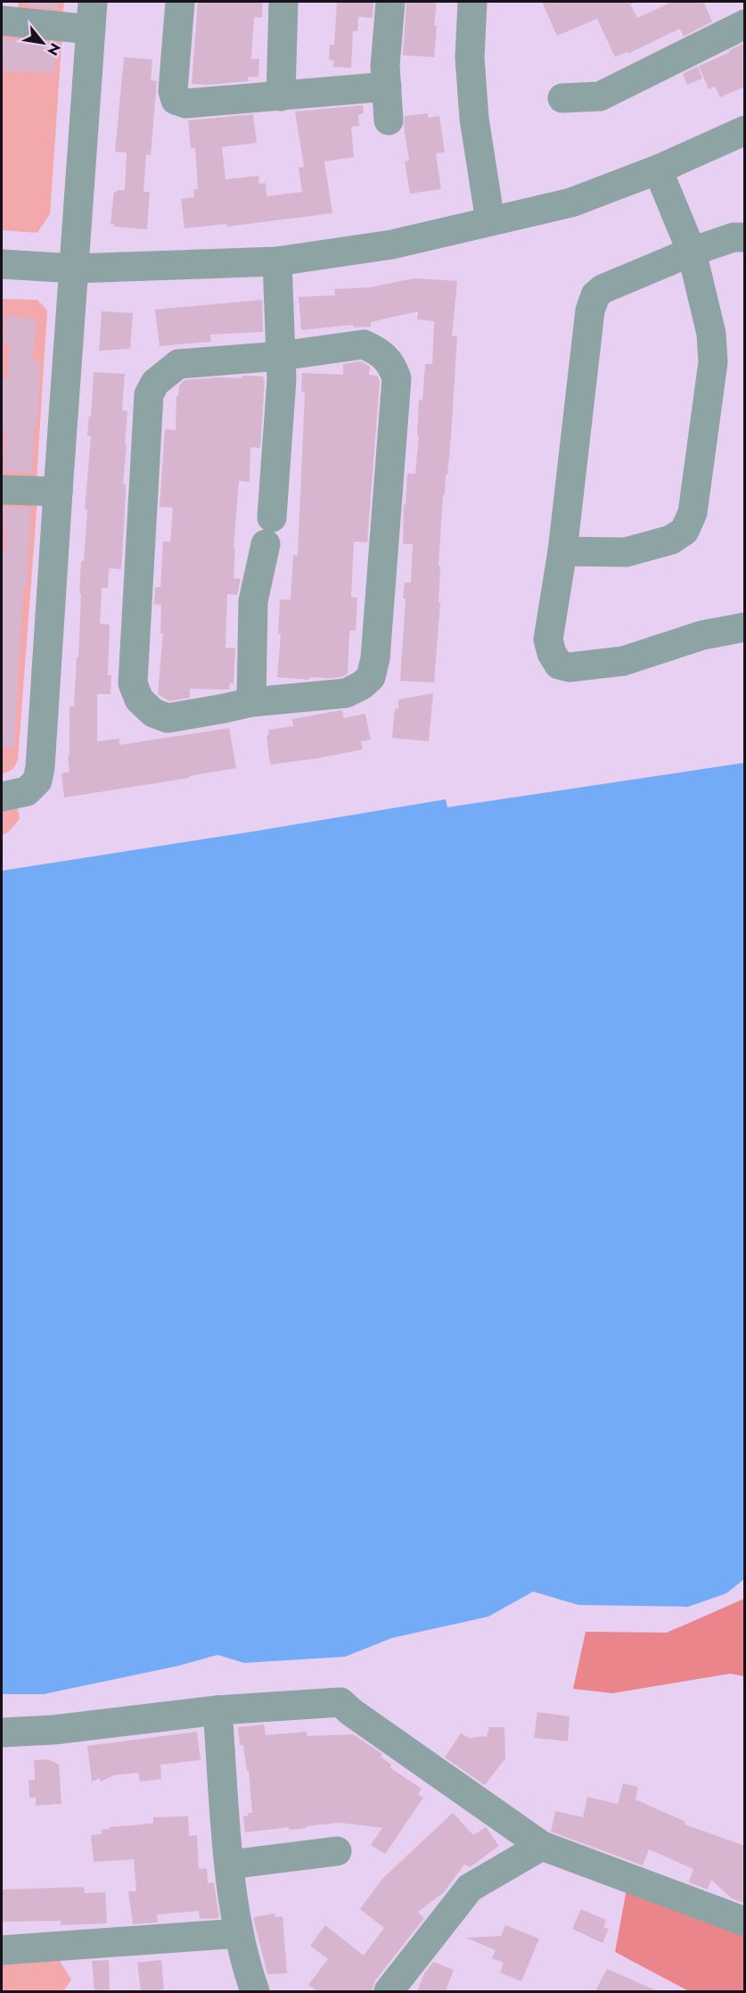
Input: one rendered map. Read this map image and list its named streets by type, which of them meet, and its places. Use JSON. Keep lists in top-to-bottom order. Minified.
{"north":"bottom right"}
